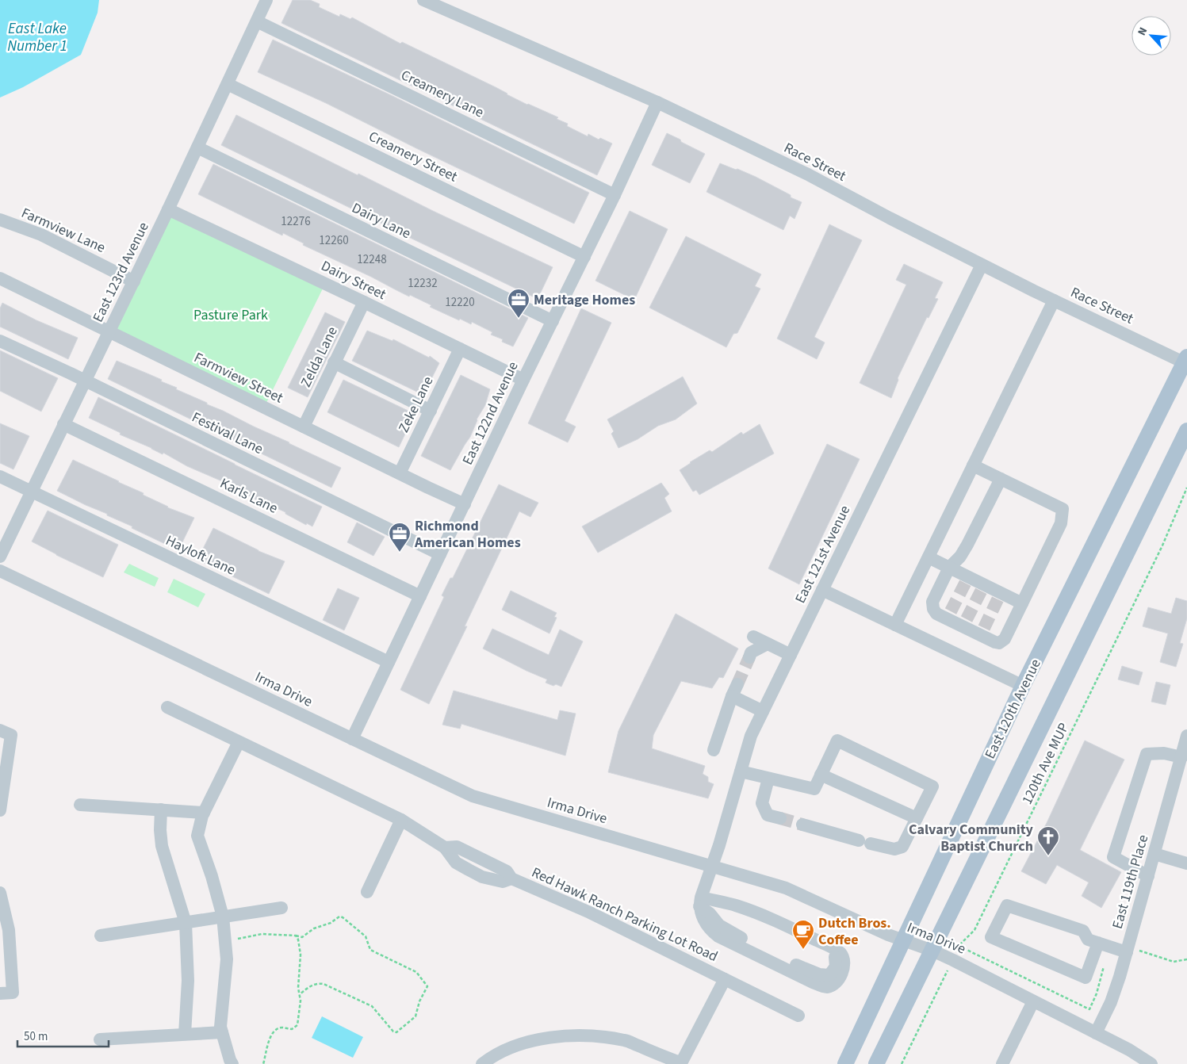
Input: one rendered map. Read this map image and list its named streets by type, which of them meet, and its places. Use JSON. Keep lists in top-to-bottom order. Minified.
{"streets":{"main road":["East 120th Avenue"],"street":["Creamery Lane","Creamery Street","Race Street","Dairy Lane","Farmview Lane","East 123rd Avenue","Dairy Street","Zelda Lane","Farmview Street","Zeke Lane","East 122nd Avenue","Festival Lane","Karls Lane","East 121st Avenue","Hayloft Lane","Irma Drive","East 119th Place","Red Hawk Ranch Parking Lot Road"],"path":["120th Ave MUP"]},"crossings":[["Creamery Lane","East 123rd Avenue"],["Creamery Lane","East 122nd Avenue"],["Creamery Street","East 123rd Avenue"],["Creamery Street","East 122nd Avenue"],["Race Street","East 122nd Avenue"],["Race Street","East 121st Avenue"],["Race Street","East 120th Avenue"],["Dairy Lane","East 123rd Avenue"],["Dairy Lane","East 122nd Avenue"],["Farmview Lane","East 123rd Avenue"],["East 123rd Avenue","Dairy Street"],["East 123rd Avenue","Farmview Street"],["East 123rd Avenue","Festival Lane"],["East 123rd Avenue","Karls Lane"],["East 123rd Avenue","Hayloft Lane"],["Dairy Street","Zelda Lane"],["Dairy Street","Zeke Lane"],["Dairy Street","East 122nd Avenue"],["Zelda Lane","Farmview Street"],["Farmview Street","Zeke Lane"],["Farmview Street","East 122nd Avenue"],["East 122nd Avenue","Festival Lane"],["East 122nd Avenue","Karls Lane"],["East 122nd Avenue","Hayloft Lane"],["East 122nd Avenue","Irma Drive"],["East 121st Avenue","Irma Drive"],["Irma Drive","East 120th Avenue"],["Irma Drive","120th Ave MUP"],["Irma Drive","East 119th Place"]],"water":["East Lake Number 1"],"parks":["Pasture Park"],"places":{"office":["Meritage Homes","Richmond American Homes"],"church":["Calvary Community Baptist Church"],"cafe":["Dutch Bros. Coffee"]},"house_numbers":["12276","12260","12248","12232","12220"],"scale_bar":"50 m","north":"top left"}
